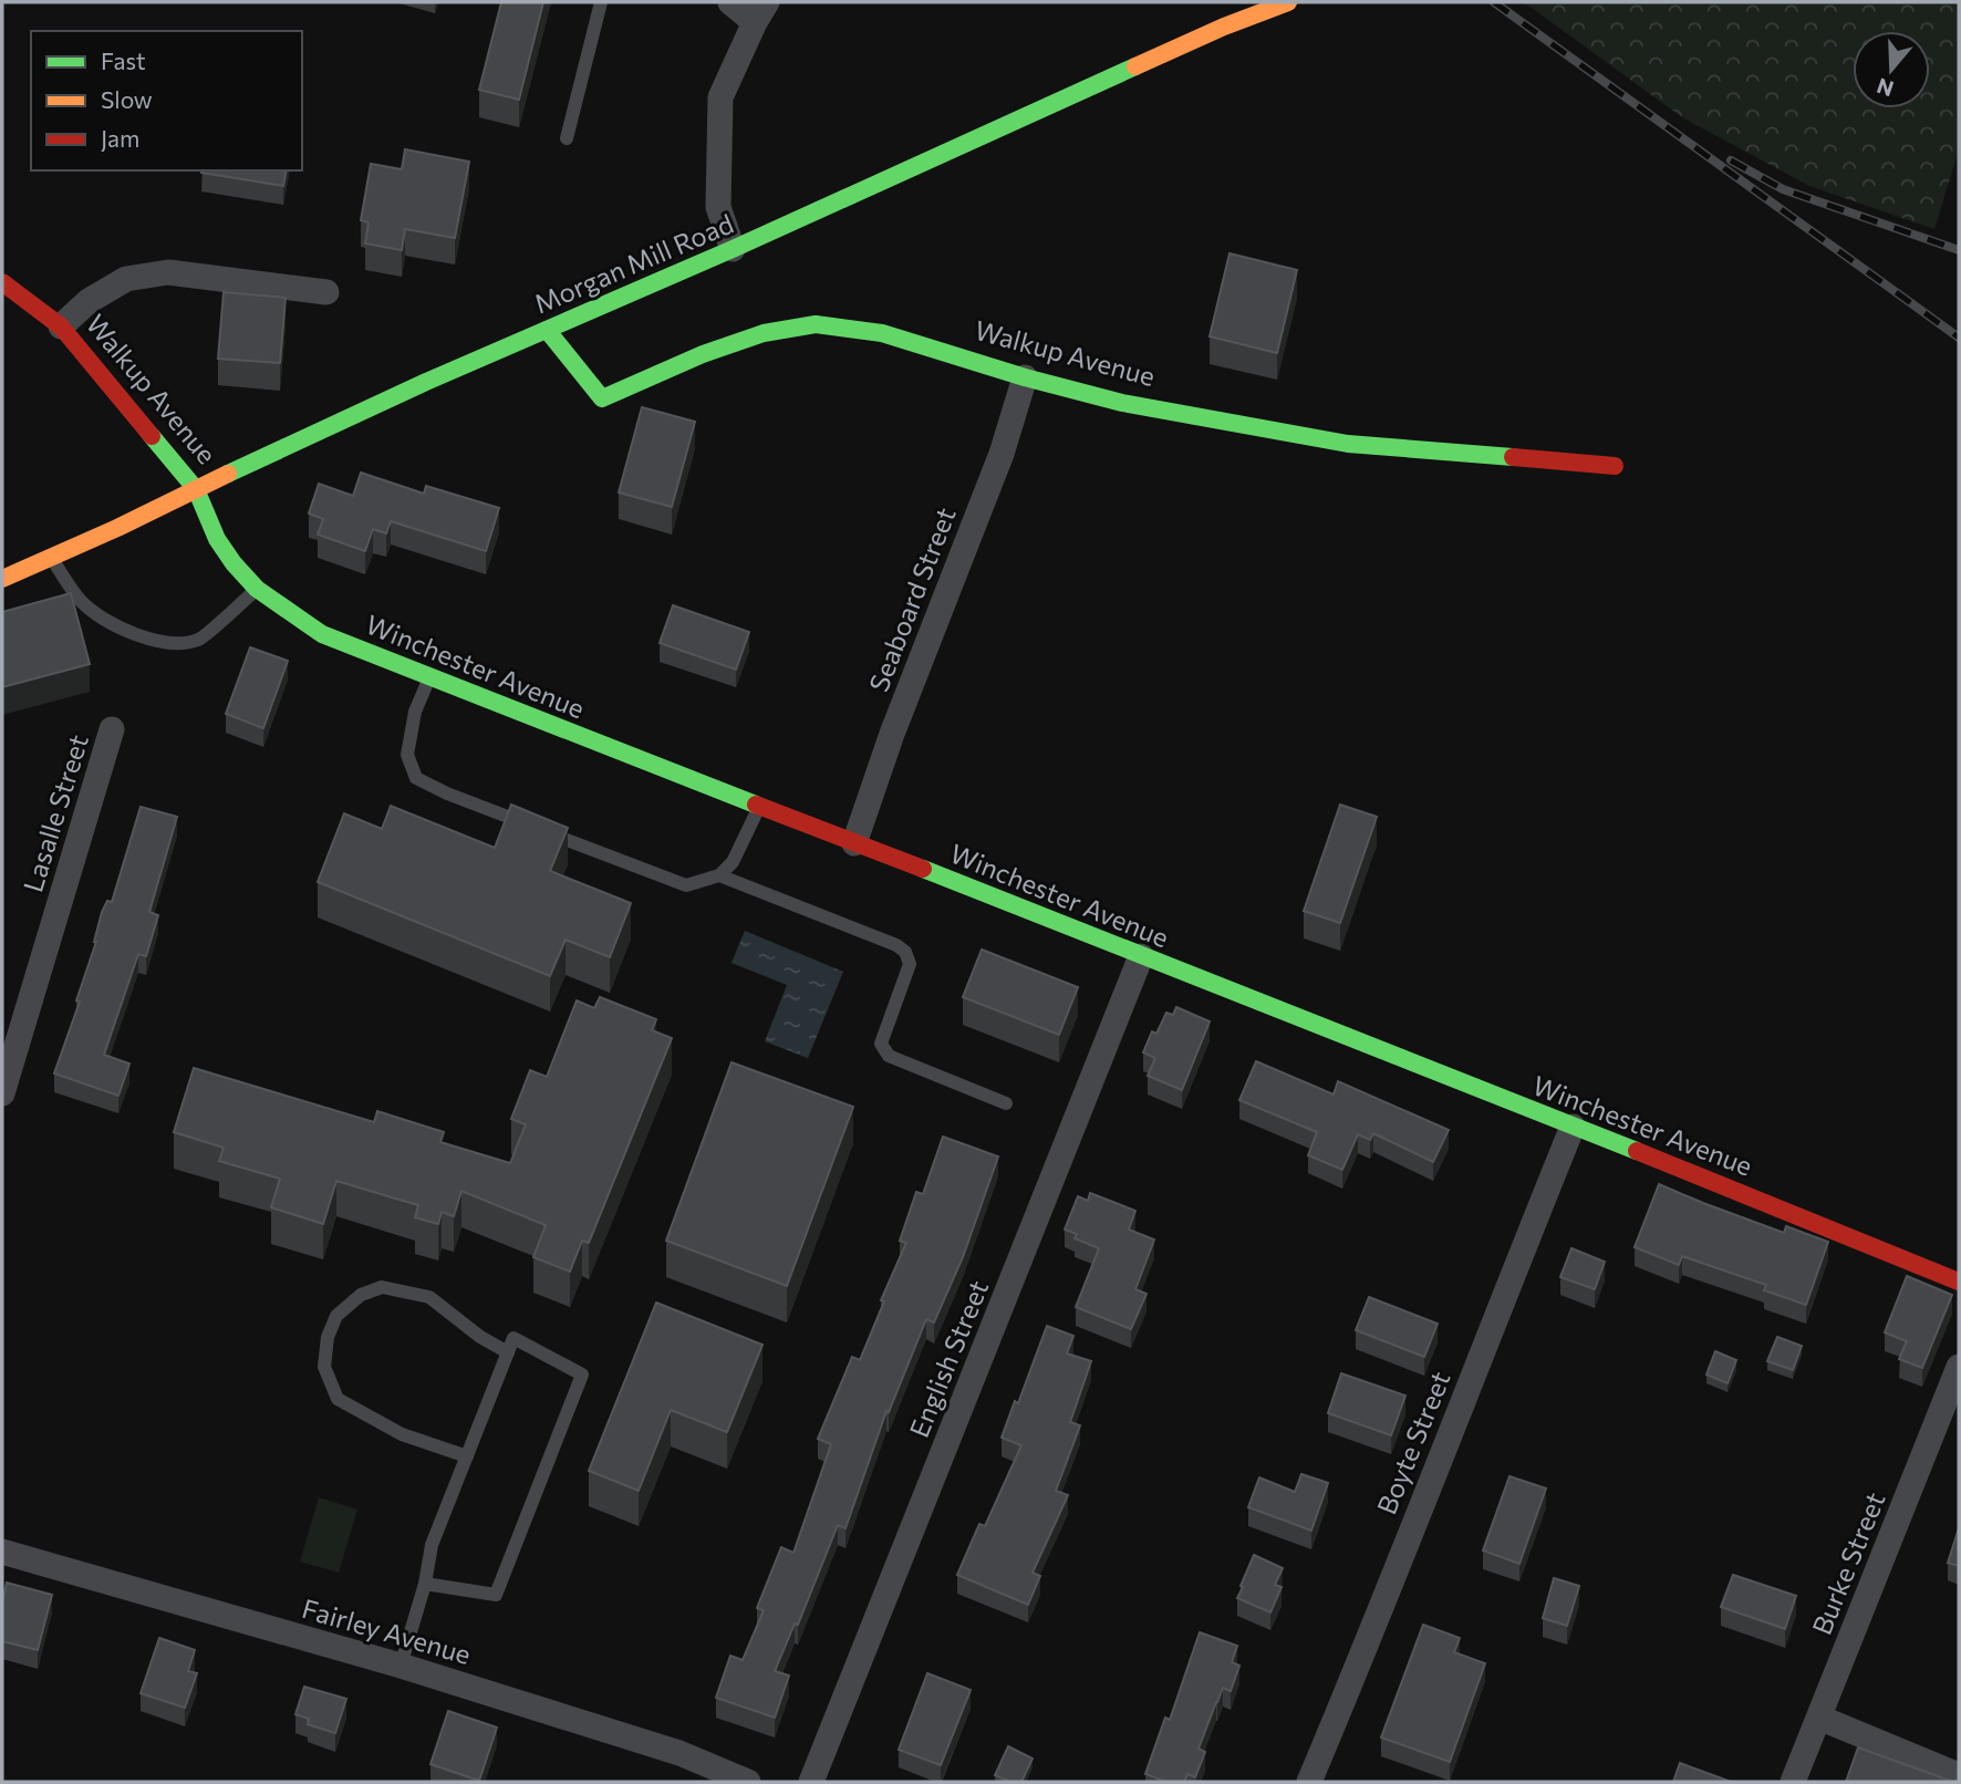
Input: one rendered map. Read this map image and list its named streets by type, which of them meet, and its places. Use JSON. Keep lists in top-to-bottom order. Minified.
{"streets":{"street":["Morgan Mill Road","Walkup Avenue","Seaboard Street","Winchester Avenue","Lasalle Street","English Street","Boyte Street","Burke Street","Fairley Avenue"]},"crossings":[["Morgan Mill Road","Walkup Avenue"],["Morgan Mill Road","Winchester Avenue"],["Walkup Avenue","Seaboard Street"],["Walkup Avenue","Winchester Avenue"],["Seaboard Street","Winchester Avenue"],["Winchester Avenue","English Street"],["Winchester Avenue","Boyte Street"]],"legend":["Fast","Slow","Jam"],"north":"bottom"}
